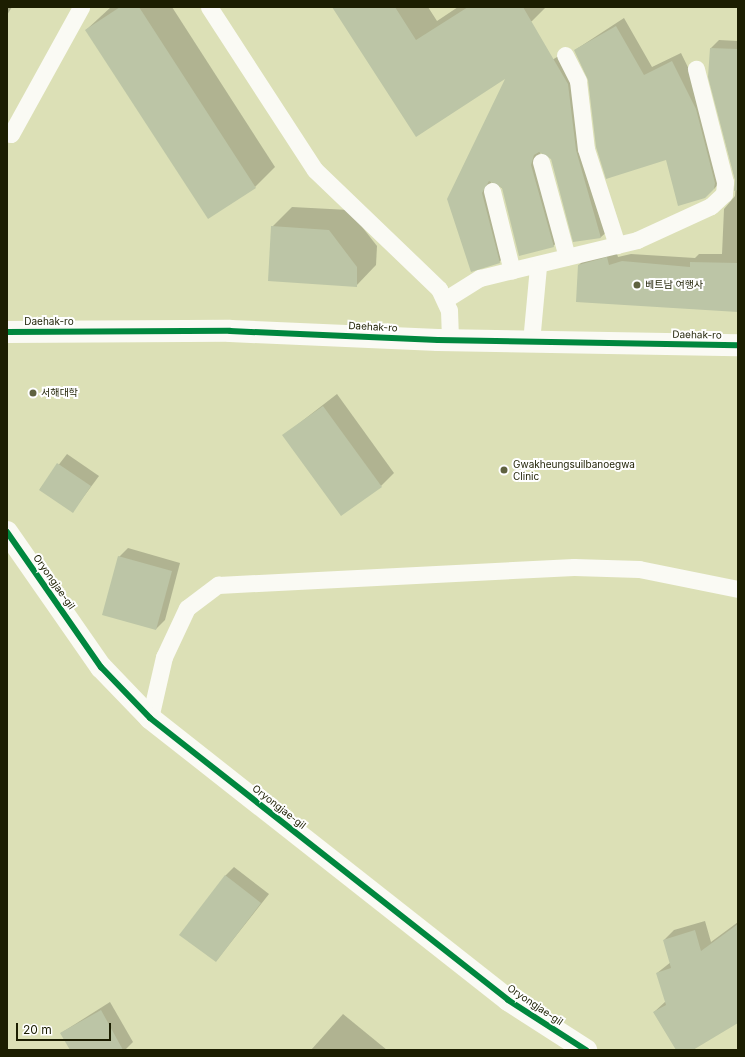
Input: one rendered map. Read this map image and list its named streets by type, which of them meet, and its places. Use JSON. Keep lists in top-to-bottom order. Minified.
{"streets":{"street":["Daehak-ro","Oryongjae-gil"]},"places":["베트남 여행사","서해대학","Gwakheungsuilbanoegwa Clinic"],"scale_bar":"20 m"}
